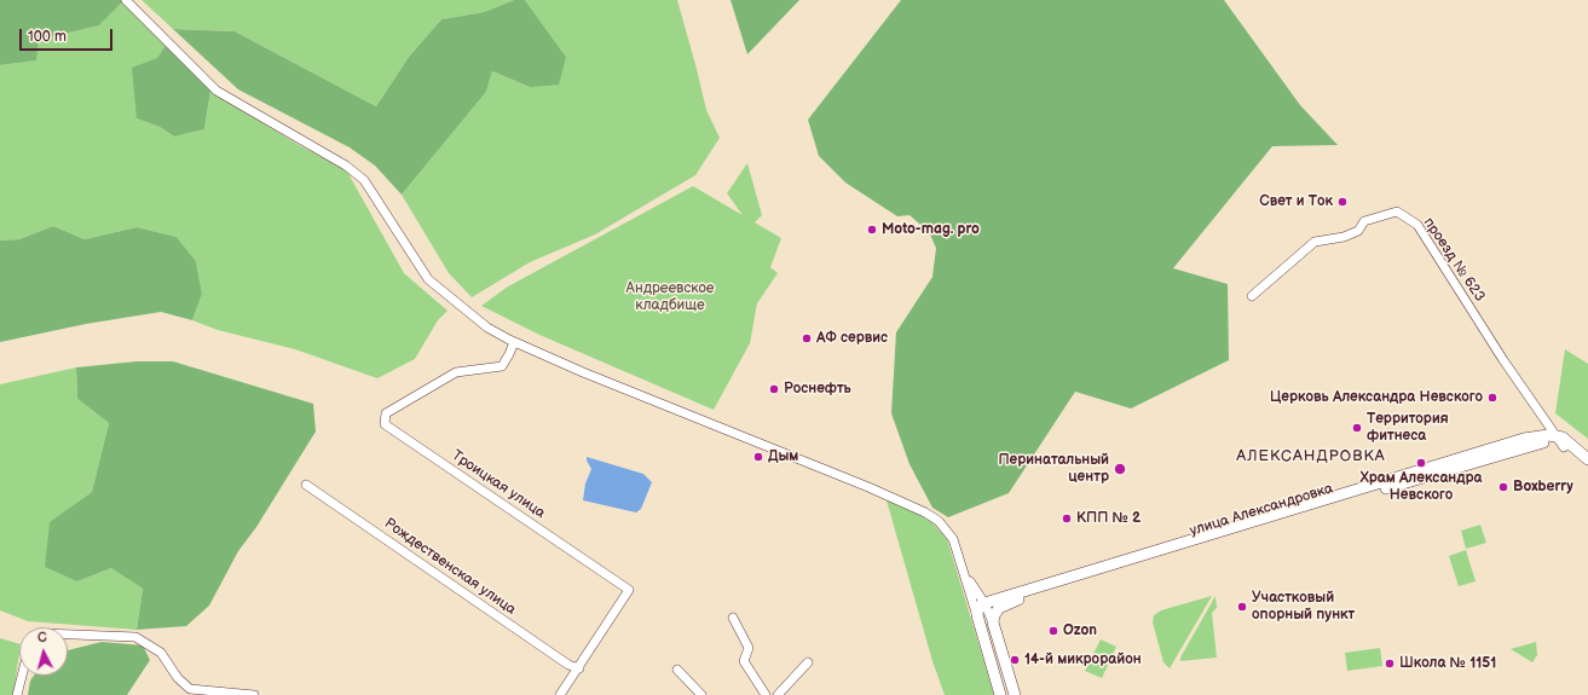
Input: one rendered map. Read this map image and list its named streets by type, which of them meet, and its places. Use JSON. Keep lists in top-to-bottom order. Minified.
{"streets":{"main road":["улица Александровка"],"street":["проезд № 623","Троицкая улица","Рождественская улица"]},"crossings":[["проезд № 623","улица Александровка"],["Троицкая улица","Рождественская улица"]],"districts":["АЛЕКСАНДРОВКА"],"parks":["Андреевское кладбище"],"places":["Свет и Ток","Moto-mag. pro","АФ сервис","Роснефть","Церковь Александра Невского","Территория фитнеса","Дым","Храм Александра Невского","Перинатальный центр","Boxberry","КПП № 2","Участковый опорный пункт","Ozon","14-й микрорайон","Школа № 1151"],"scale_bar":"100 m","north":"top"}
